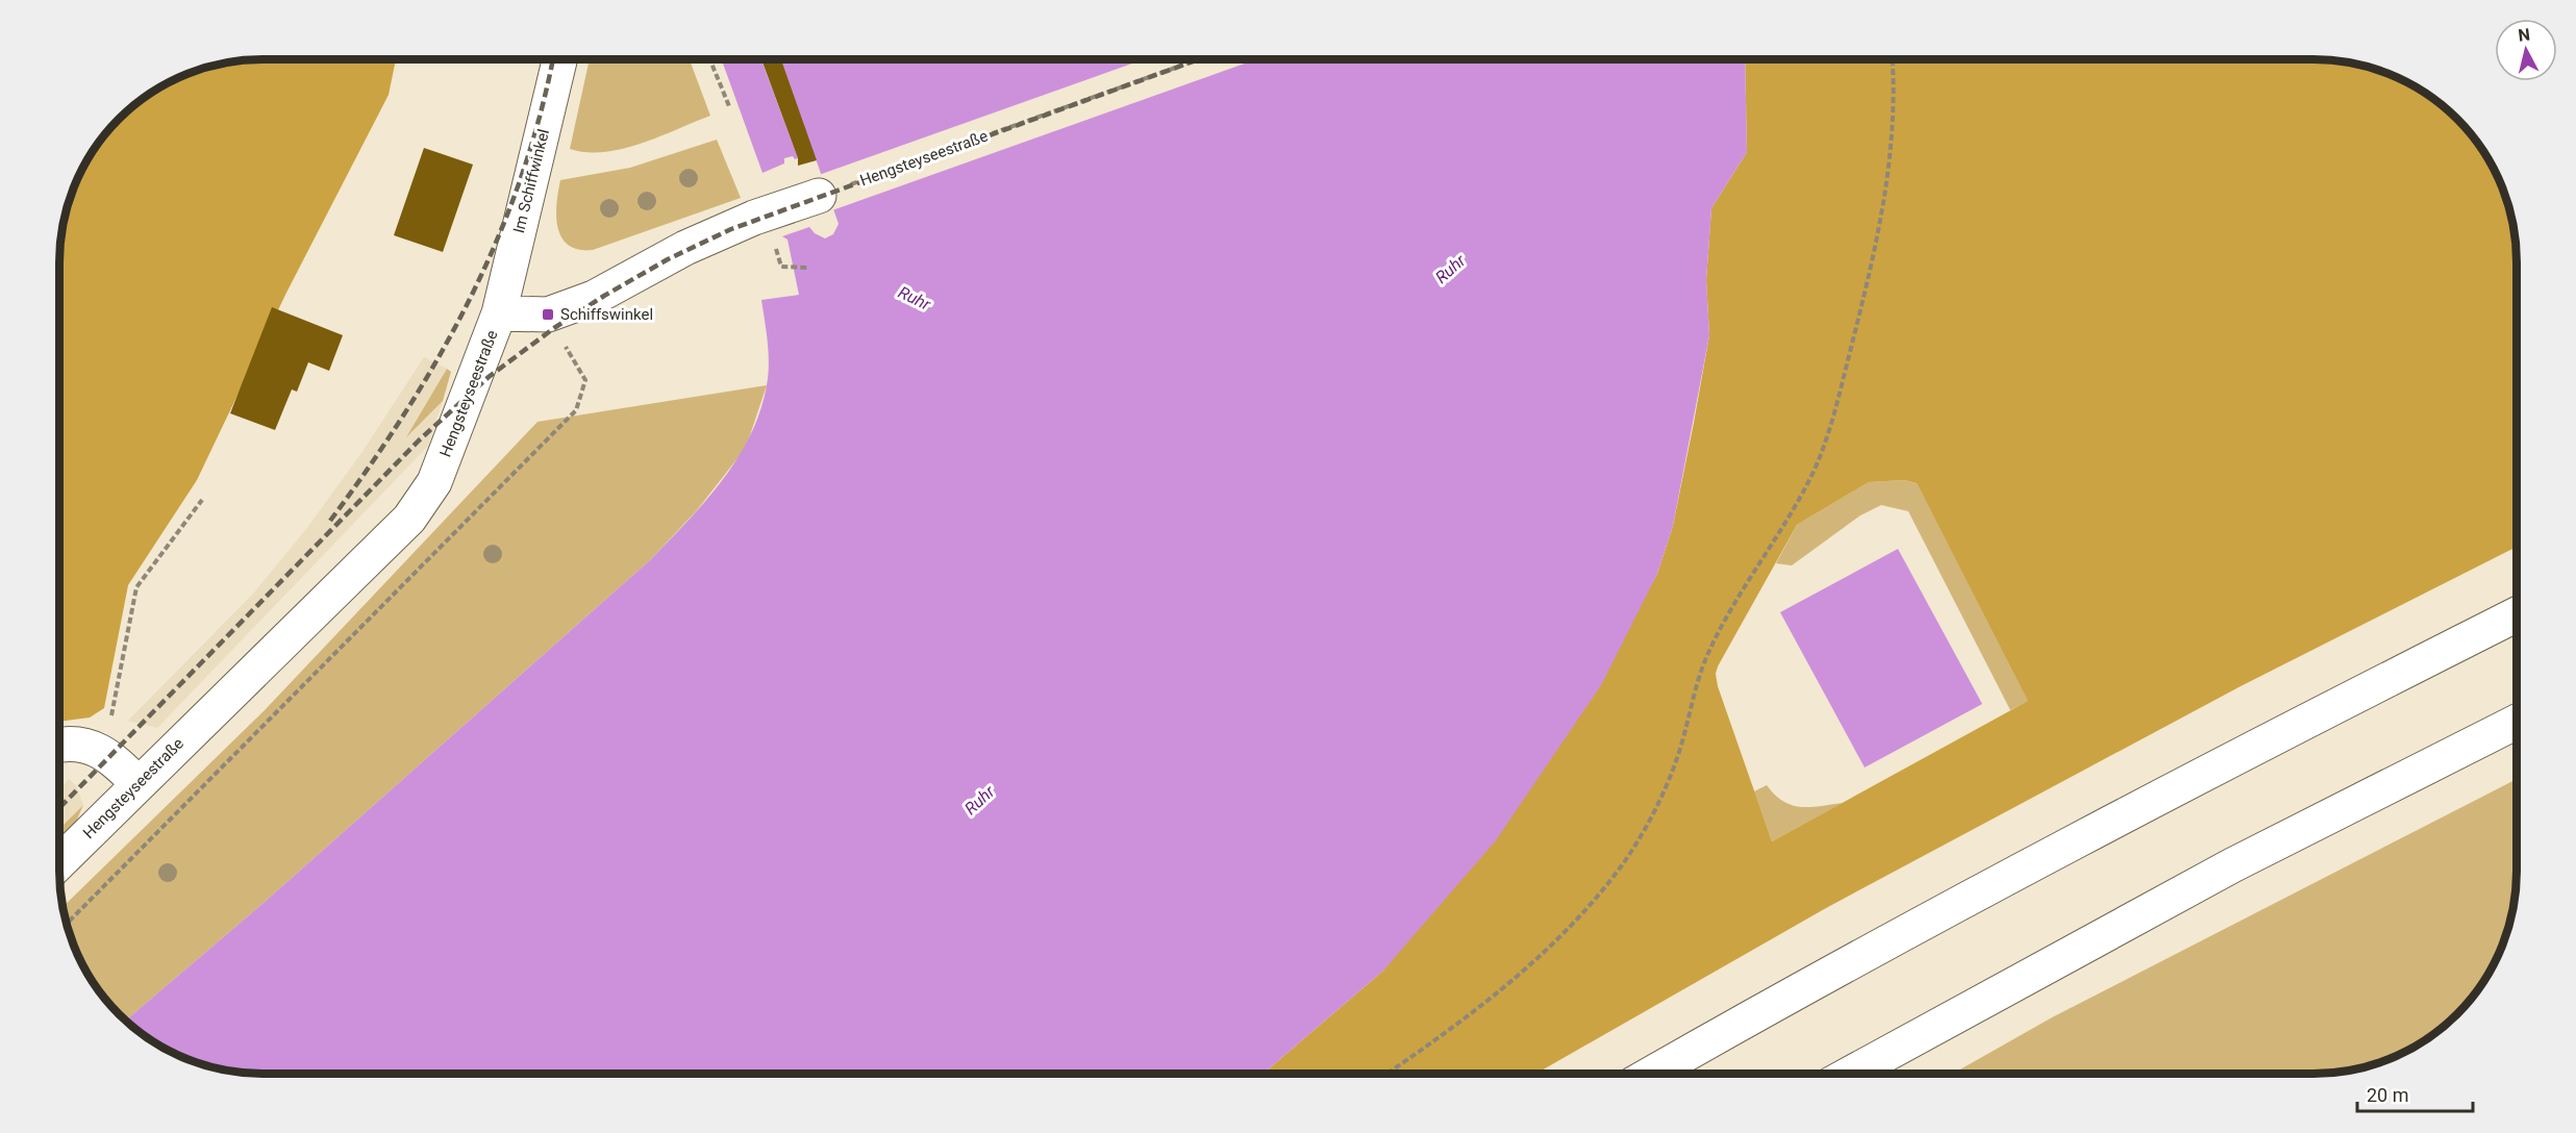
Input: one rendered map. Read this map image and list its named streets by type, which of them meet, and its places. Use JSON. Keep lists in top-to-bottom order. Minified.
{"streets":{"main road":["Hengsteyseestraße","Im Schiffwinkel"]},"crossings":[["Hengsteyseestraße","Im Schiffwinkel"]],"water":["Ruhr"],"places":{"transit":["Schiffswinkel"]},"scale_bar":"20 m","north":"top"}
